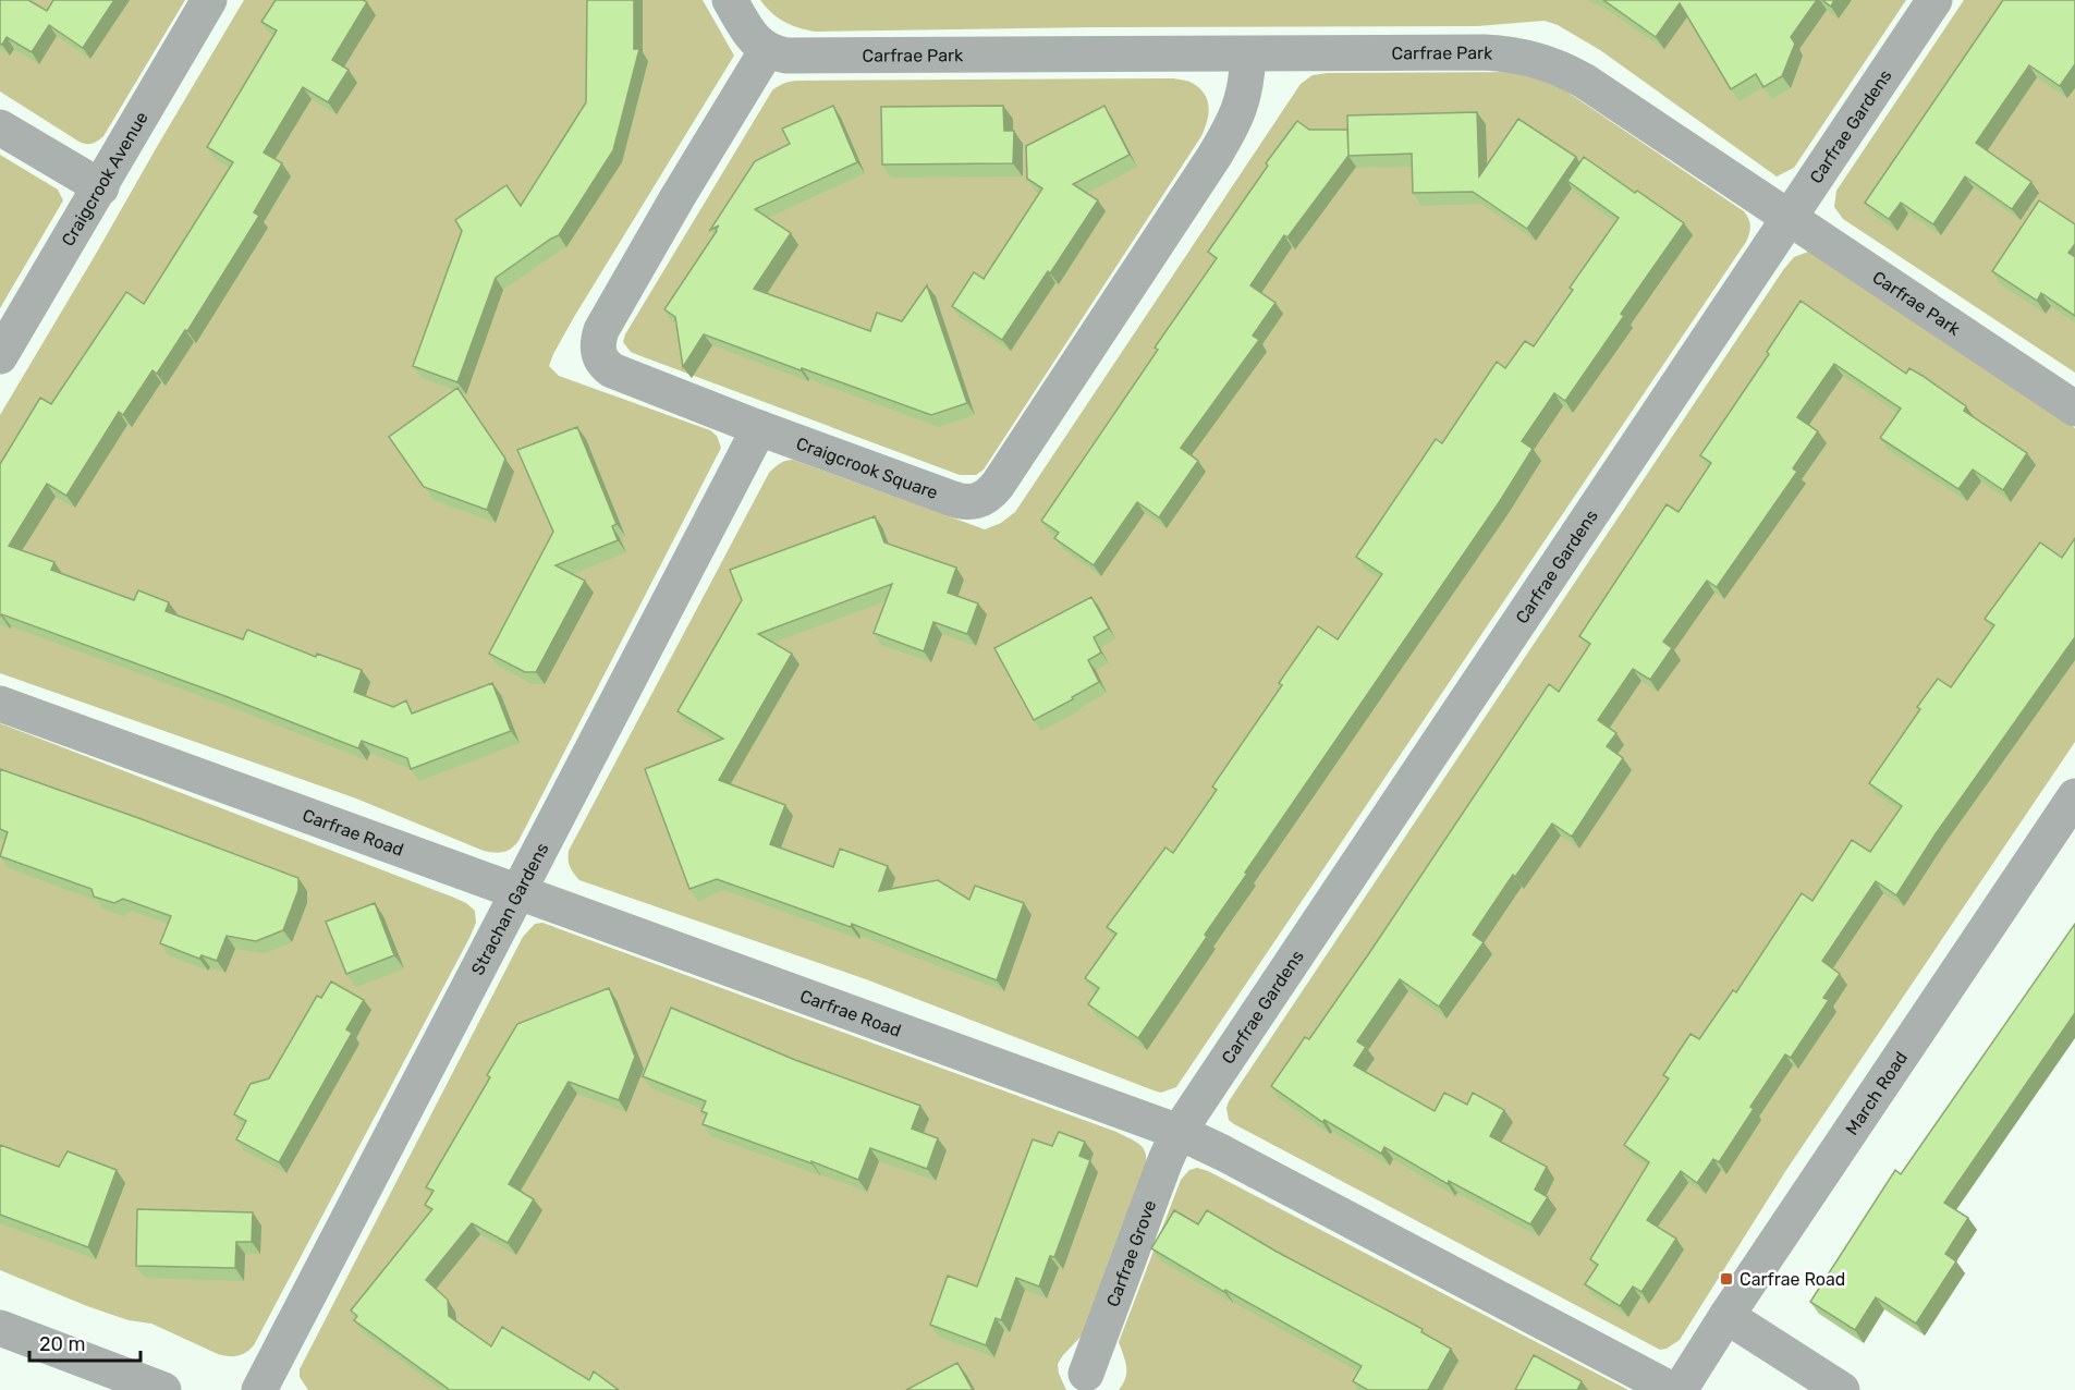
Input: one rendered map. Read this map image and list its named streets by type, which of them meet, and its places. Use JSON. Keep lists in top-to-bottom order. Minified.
{"streets":{"street":["Carfrae Park","Carfrae Gardens","Craigcrook Avenue","Craigcrook Square","Carfrae Road","Strachan Gardens","March Road","Carfrae Grove"]},"crossings":[["Carfrae Park","Carfrae Gardens"],["Carfrae Park","Craigcrook Square"],["Carfrae Gardens","Carfrae Road"],["Carfrae Gardens","Carfrae Grove"],["Craigcrook Square","Strachan Gardens"],["Carfrae Road","Strachan Gardens"],["Carfrae Road","Carfrae Grove"]],"places":{"transit":["Carfrae Road"]},"scale_bar":"20 m"}
